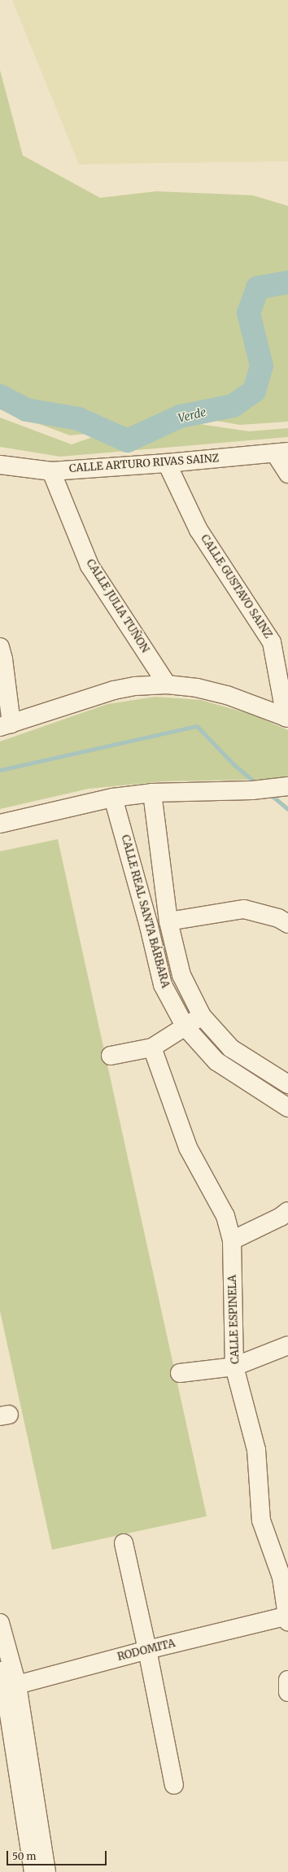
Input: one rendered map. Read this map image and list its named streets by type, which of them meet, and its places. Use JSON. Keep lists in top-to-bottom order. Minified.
{"streets":{"street":["CALLE ARTURO RIVAS SAINZ","CALLE GUSTAVO SAINZ","CALLE JULIA TUÑON","CALLE REAL SANTA BÁRBARA","CALLE ESPINELA","RODOMITA"]},"crossings":[["CALLE ARTURO RIVAS SAINZ","CALLE GUSTAVO SAINZ"],["CALLE ARTURO RIVAS SAINZ","CALLE JULIA TUÑON"],["CALLE ESPINELA","RODOMITA"]],"water":["Verde"],"scale_bar":"50 m"}
